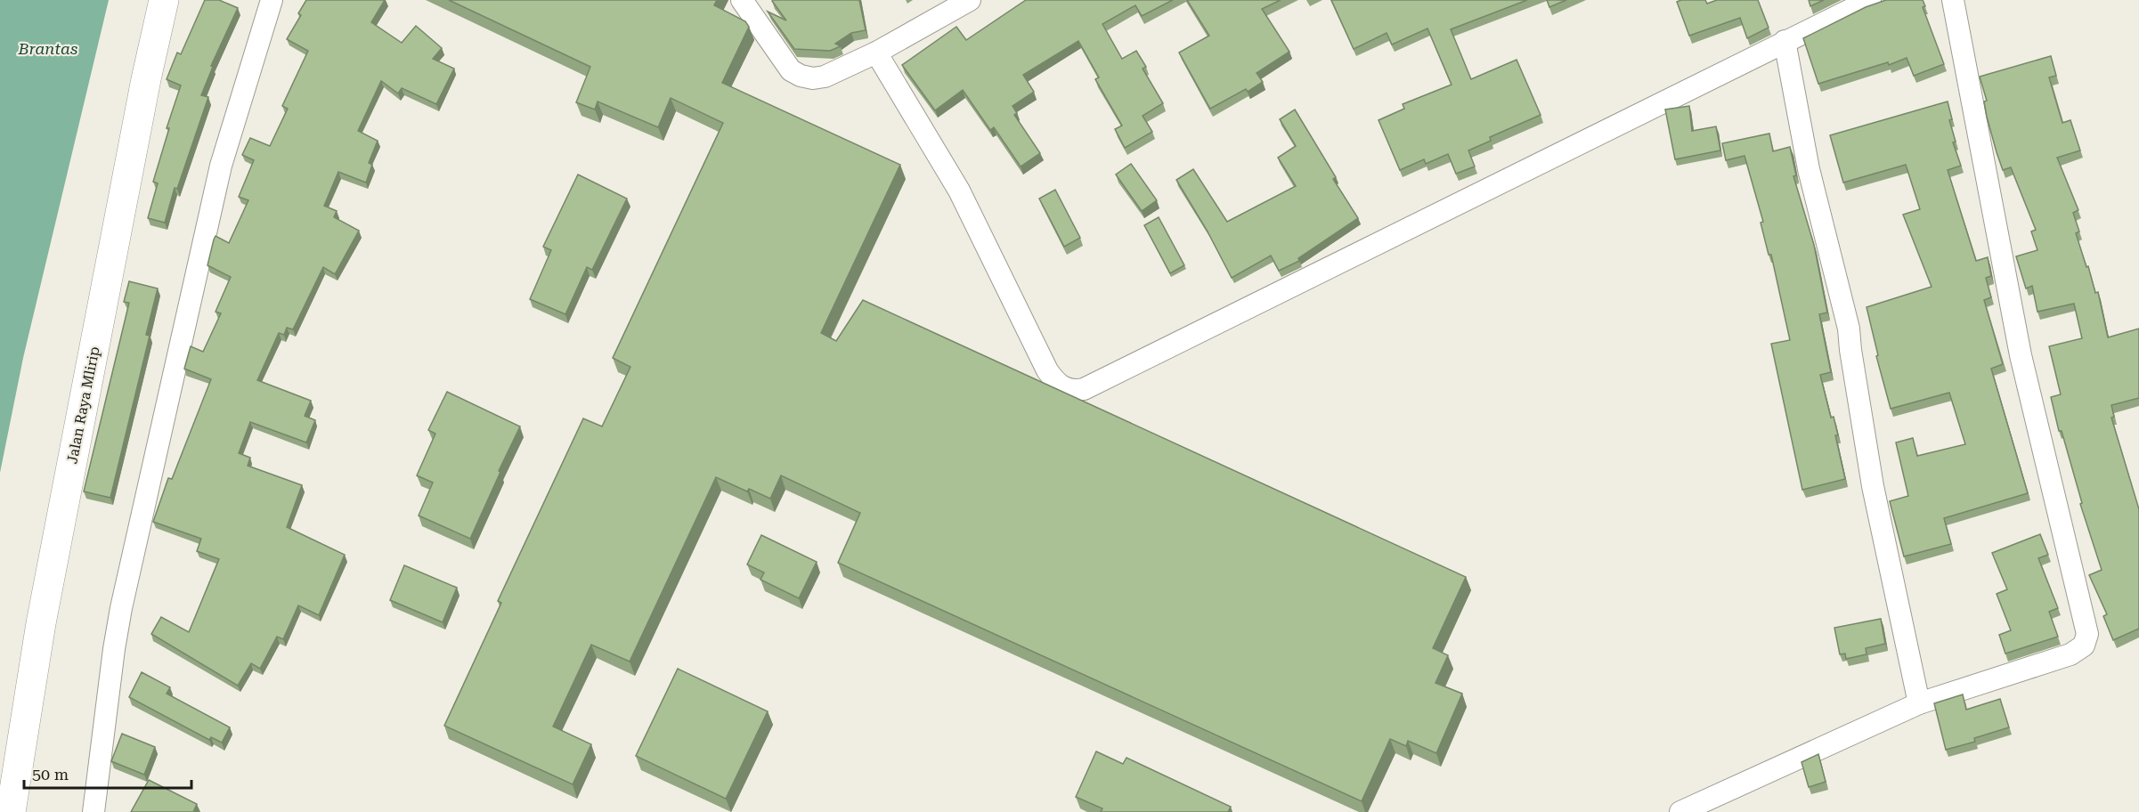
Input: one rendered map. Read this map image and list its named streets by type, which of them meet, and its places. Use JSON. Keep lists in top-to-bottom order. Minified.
{"streets":{"main road":["Jalan Raya Mlirip"]},"water":["Brantas"],"scale_bar":"50 m"}
